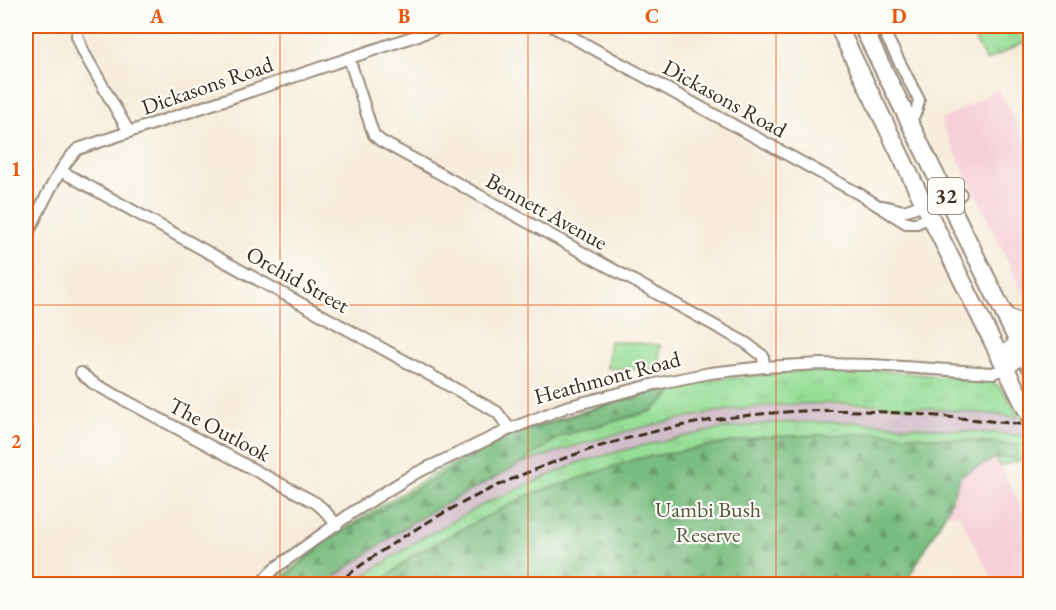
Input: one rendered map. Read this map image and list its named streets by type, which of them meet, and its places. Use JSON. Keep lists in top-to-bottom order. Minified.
{"streets":{"main road":["32"],"street":["Dickasons Road","Bennett Avenue","Orchid Street","Heathmont Road","The Outlook"]},"crossings":[["Dickasons Road","Bennett Avenue"],["Dickasons Road","Orchid Street"],["32","Heathmont Road"],["Bennett Avenue","Heathmont Road"],["Orchid Street","Heathmont Road"],["Heathmont Road","The Outlook"]],"parks":["Uambi Bush Reserve"],"grid":{"columns":["A","B","C","D"],"rows":["1","2"]}}
